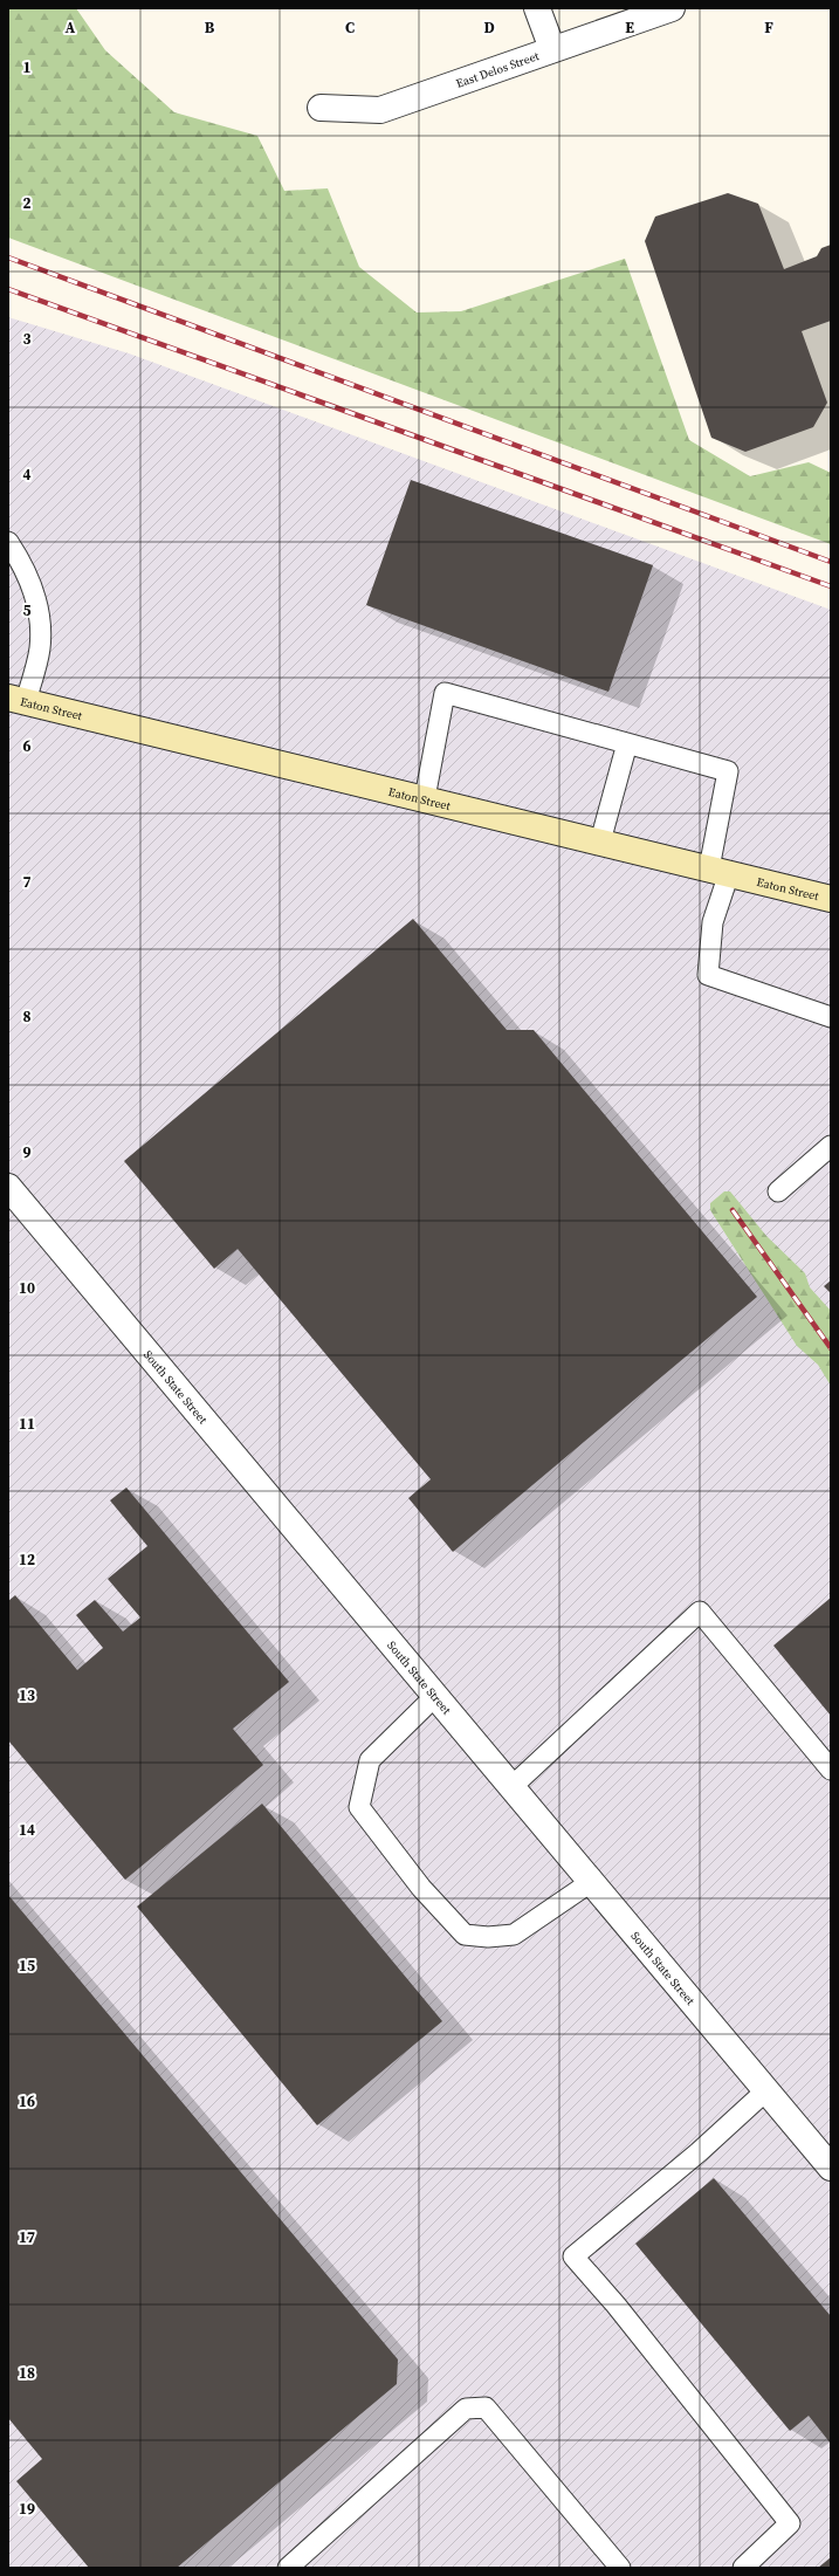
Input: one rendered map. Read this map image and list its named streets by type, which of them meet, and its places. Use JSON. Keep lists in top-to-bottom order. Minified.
{"streets":{"street":["East Delos Street","Eaton Street","South State Street"]},"grid":{"columns":["A","B","C","D","E","F"],"rows":["1","2","3","4","5","6","7","8","9","10","11","12","13","14","15","16","17","18","19"]}}
